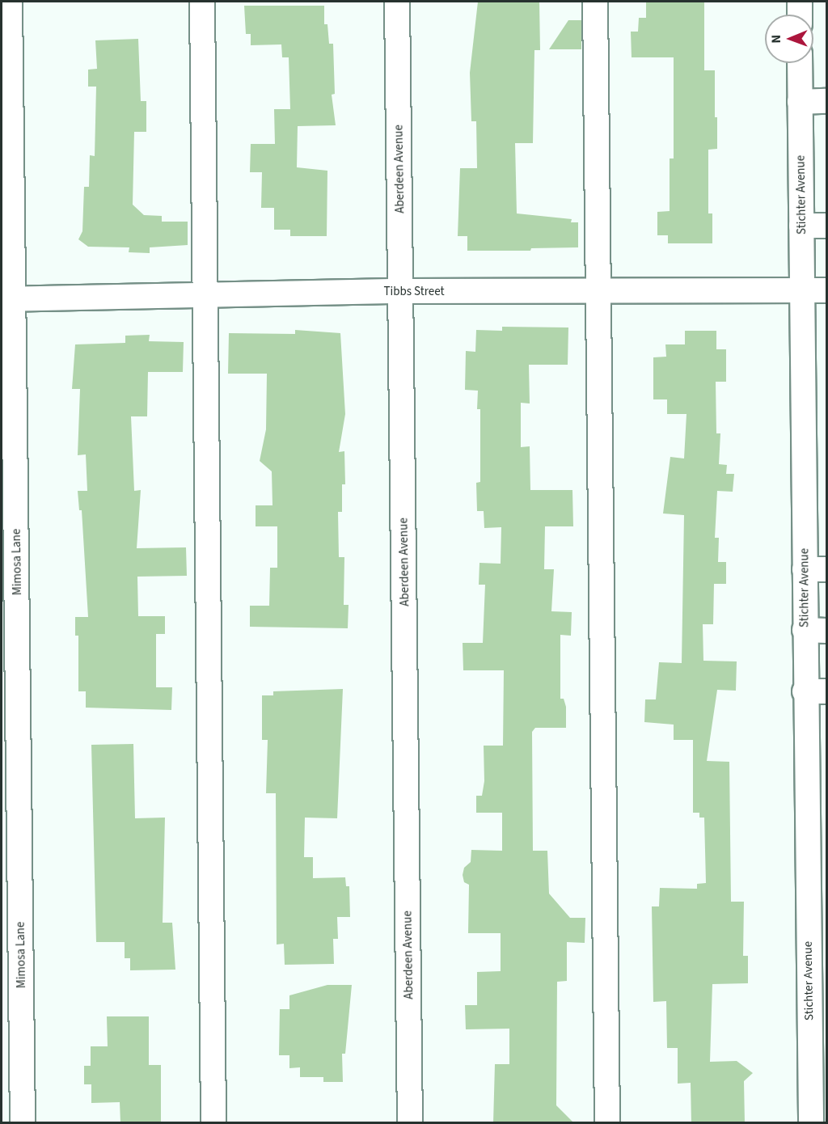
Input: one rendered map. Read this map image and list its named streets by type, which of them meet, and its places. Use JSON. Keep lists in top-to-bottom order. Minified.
{"streets":{"street":["Aberdeen Avenue","Stichter Avenue","Tibbs Street","Mimosa Lane"]},"crossings":[["Aberdeen Avenue","Tibbs Street"],["Stichter Avenue","Tibbs Street"],["Tibbs Street","Mimosa Lane"]],"north":"left"}
